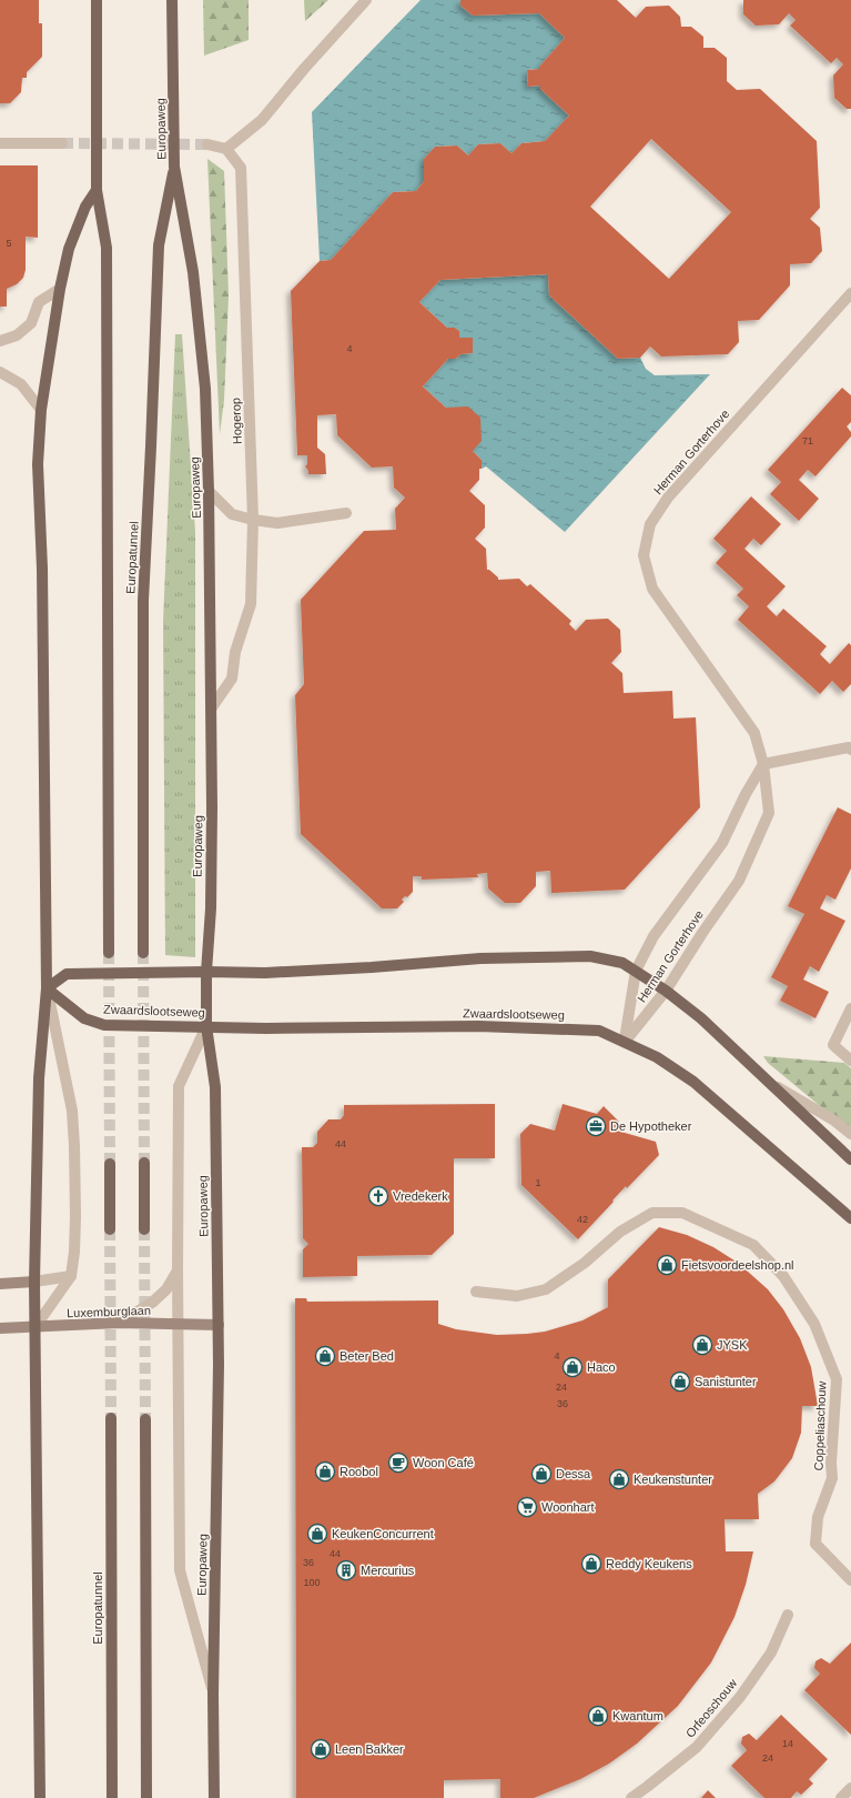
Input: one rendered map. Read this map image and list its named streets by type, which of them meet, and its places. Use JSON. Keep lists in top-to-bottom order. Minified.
{"streets":{"main road":["Europaweg","Europatunnel","Zwaardslootseweg"],"street":["Hogerop","Herman Gorterhove","Luxemburglaan","Coppeliaschouw","Orfeoschouw"]},"crossings":[["Europaweg","Hogerop"],["Europaweg","Europatunnel"],["Europaweg","Zwaardslootseweg"],["Europaweg","Luxemburglaan"],["Herman Gorterhove","Zwaardslootseweg"]],"places":{"office":["De Hypotheker"],"church":["Vredekerk"],"shop":["Fietsvoordeelshop.nl","JYSK","Beter Bed","Haco","Sanistunter","Roobol","Dessa","Keukenstunter","KeukenConcurrent","Reddy Keukens","Kwantum","Leen Bakker"],"cafe":["Woon Café"],"supermarket":["Woonhart"],"building":["Mercurius"]},"house_numbers":["5","4","71","44","1","42","4","24","36","44","36","100","14","24"]}
